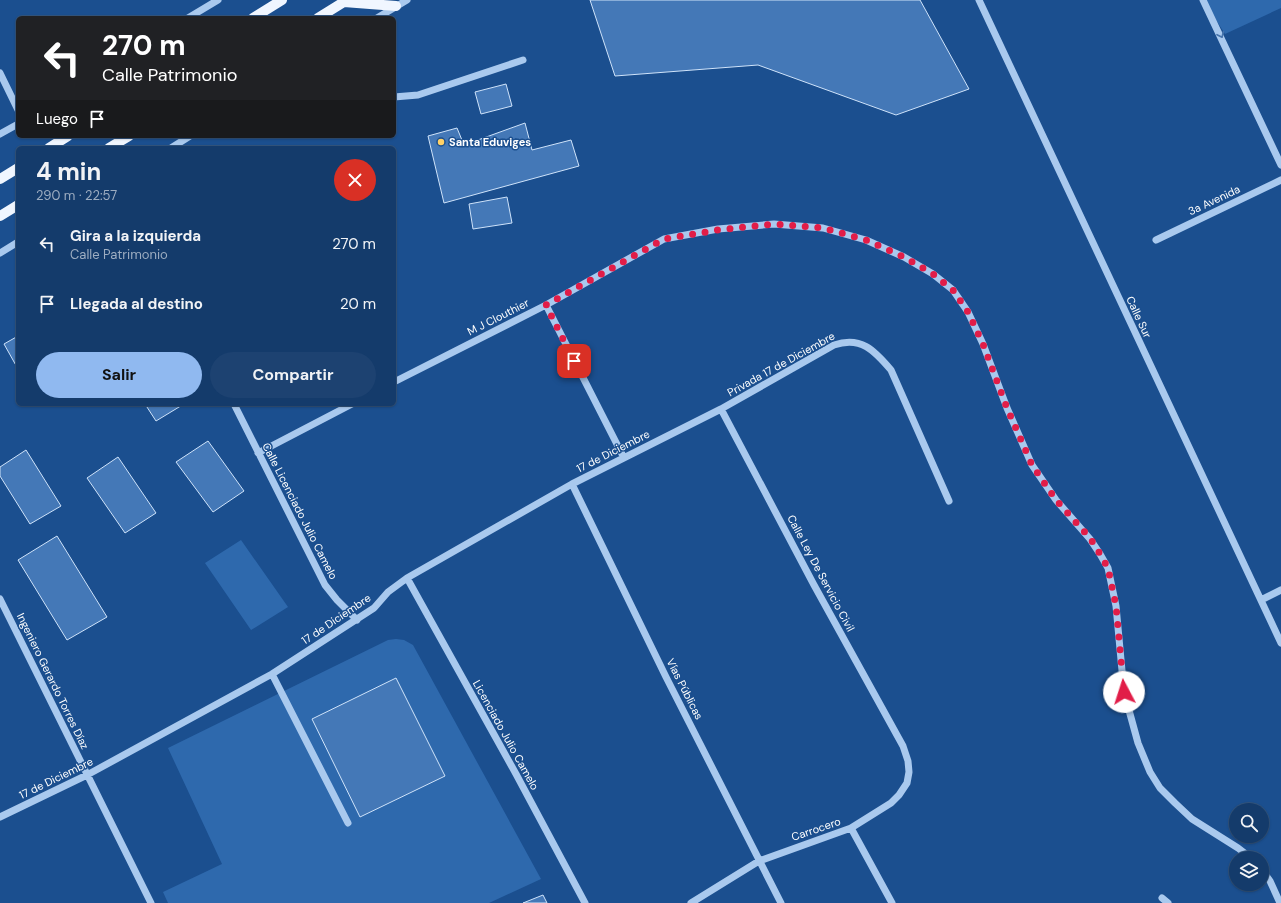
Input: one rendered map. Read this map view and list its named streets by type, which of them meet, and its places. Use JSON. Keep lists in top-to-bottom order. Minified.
{"streets":{"street":["3a Avenida","M J Clouthier","Calle Sur","Privada 17 de Diciembre","17 de Diciembre","Calle Licenciado Julio Camelo","Calle Ley De Servicio Civil","Ingeniero Gerardo Torres Díaz","Vías Públicas","Licenciado Julio Camelo","Carrocero"]},"crossings":[["Privada 17 de Diciembre","17 de Diciembre"],["Privada 17 de Diciembre","Calle Ley De Servicio Civil"],["17 de Diciembre","Calle Licenciado Julio Camelo"],["17 de Diciembre","Calle Ley De Servicio Civil"],["17 de Diciembre","Ingeniero Gerardo Torres Díaz"],["17 de Diciembre","Vías Públicas"],["17 de Diciembre","Licenciado Julio Camelo"],["Calle Ley De Servicio Civil","Carrocero"],["Vías Públicas","Carrocero"]],"places":["Santa Eduviges"],"page":{"turn":["270 m","Calle Patrimonio"],"then":"Luego","heading":["4 min","290 m · 22:57"],"list":[{"name":"Gira a la izquierda","note":"Calle Patrimonio","value":"270 m"},{"name":"Llegada al destino","value":"20 m"}],"buttons":["Salir","Compartir"]}}
